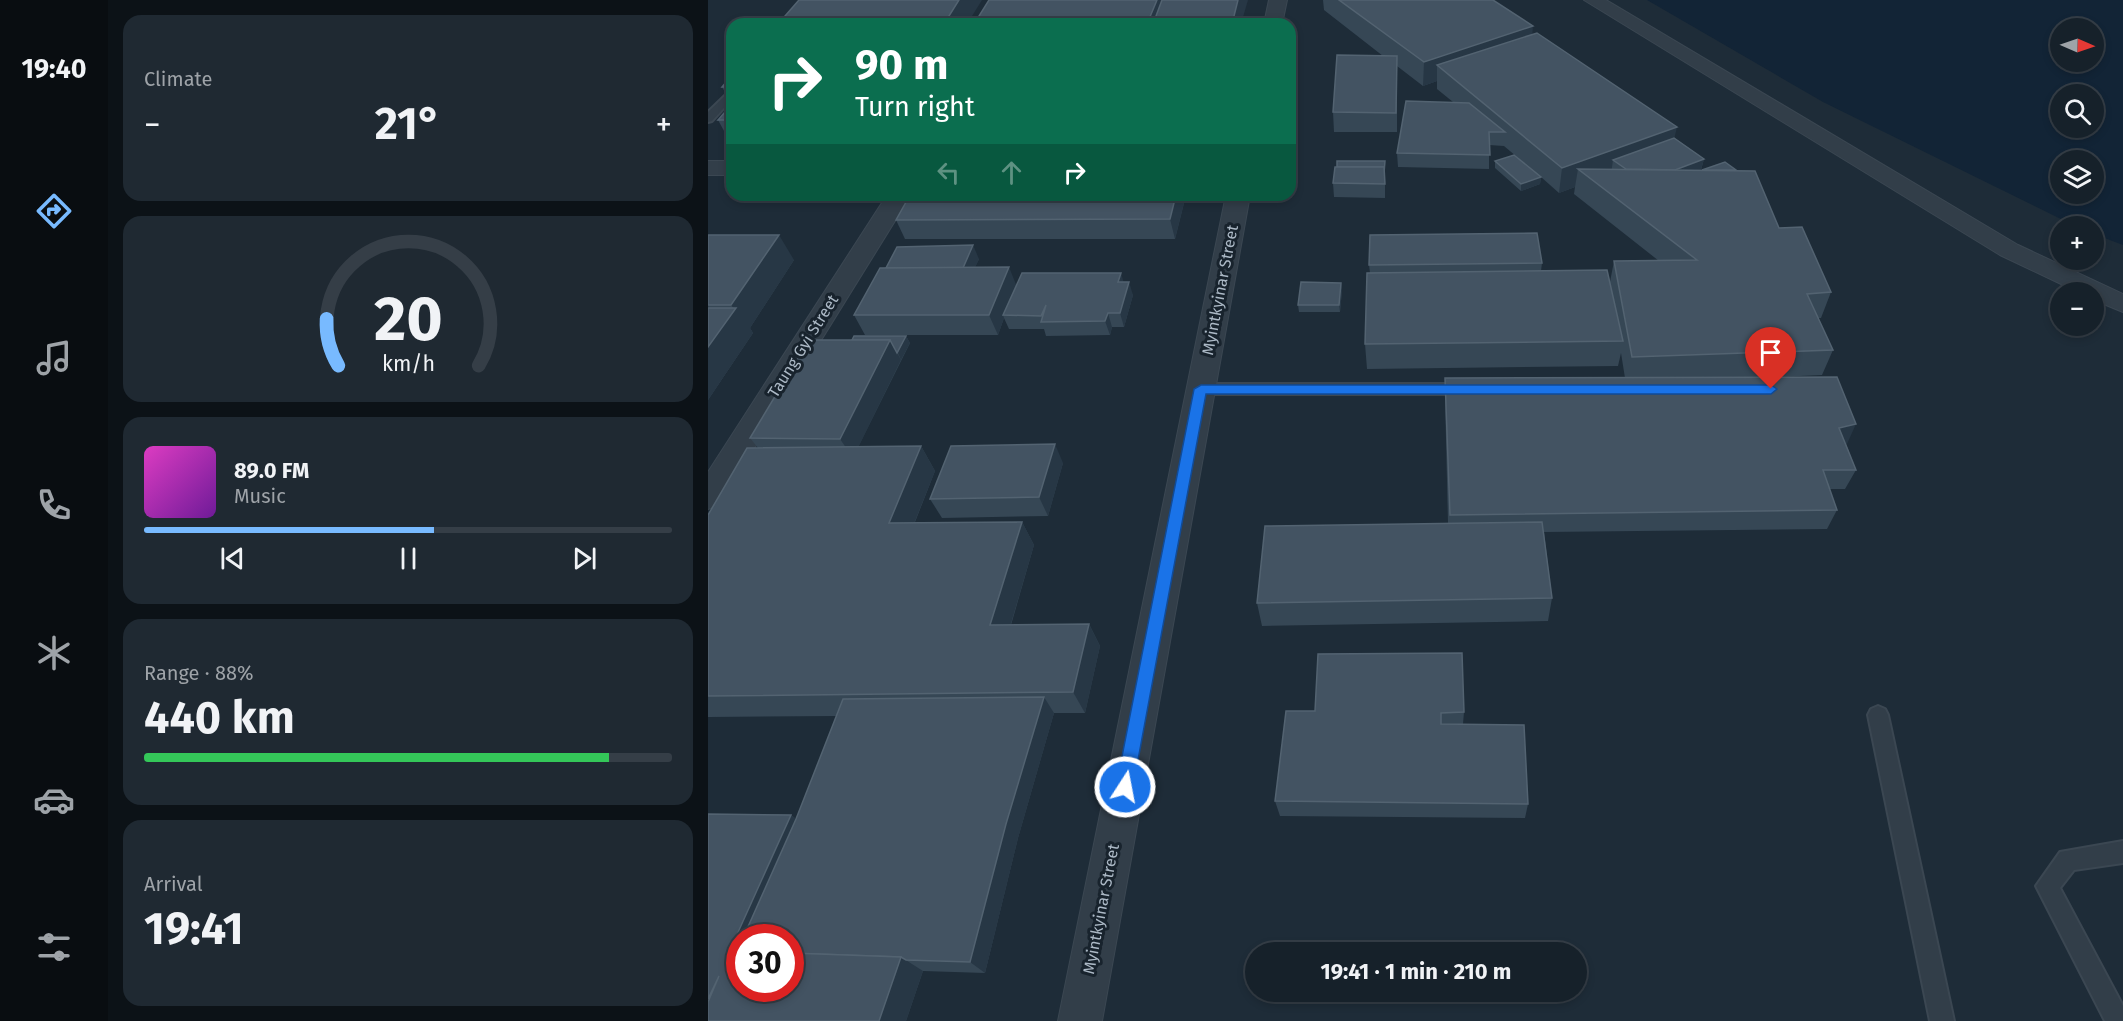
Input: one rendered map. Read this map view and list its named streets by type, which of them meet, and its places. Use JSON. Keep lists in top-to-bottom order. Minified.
{"streets":{"street":["Myintkyinar Street","Taung Gyi Street"]},"north":"right","page":{"tabs":"19:40","tile":["Climate",["Range · 88%","440 km"],["Arrival","19:41"]],"map_buttons":["+","−"],"turn":["90 m","Turn right"],"heat":["−","21°","+"],"song":["89.0 FM","Music"],"limit":"30","trip":"19:41 · 1 min · 210 m","gauge":["20","km/h"]}}
